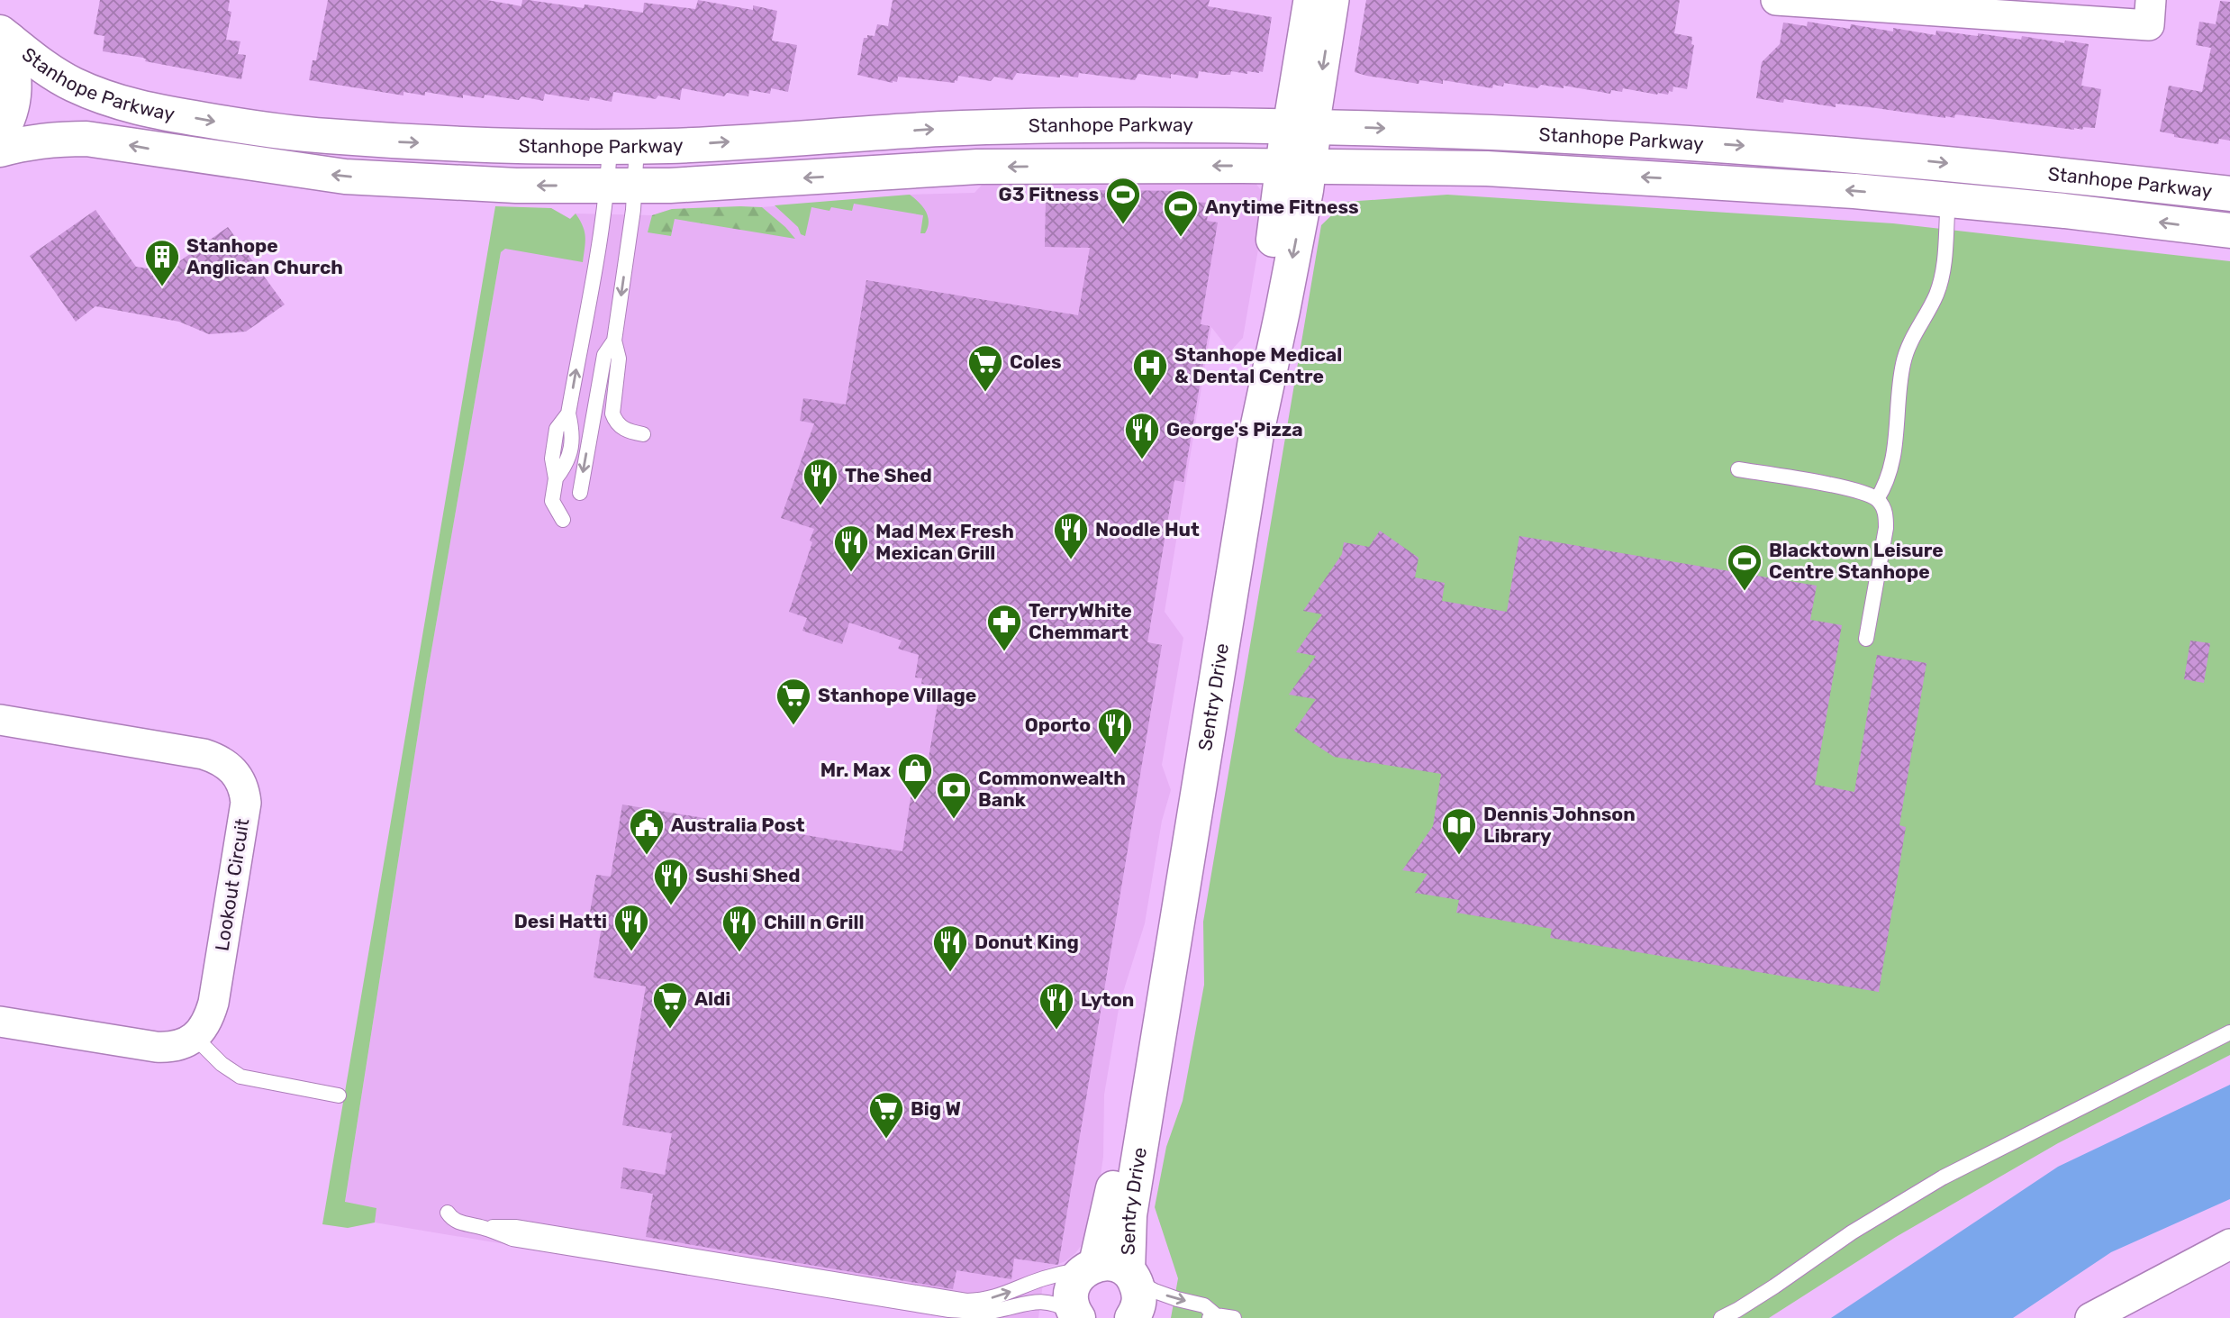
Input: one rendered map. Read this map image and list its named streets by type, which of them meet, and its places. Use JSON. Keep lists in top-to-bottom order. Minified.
{"streets":{"main road":["Stanhope Parkway","Sentry Drive"],"street":["Lookout Circuit"]},"crossings":[["Stanhope Parkway","Sentry Drive"]],"places":{"sports":["G3 Fitness","Anytime Fitness","Blacktown Leisure Centre Stanhope"],"building":["Stanhope Anglican Church"],"supermarket":["Coles","Stanhope Village","Aldi","Big W"],"hospital":["Stanhope Medical & Dental Centre"],"restaurant":["George's Pizza","The Shed","Noodle Hut","Mad Mex Fresh Mexican Grill","Oporto","Sushi Shed","Desi Hatti","Chill n Grill","Donut King","Lyton"],"pharmacy":["TerryWhite Chemmart"],"shop":["Mr. Max"],"bank":["Commonwealth Bank"],"public building":["Australia Post"],"library":["Dennis Johnson Library"]}}
